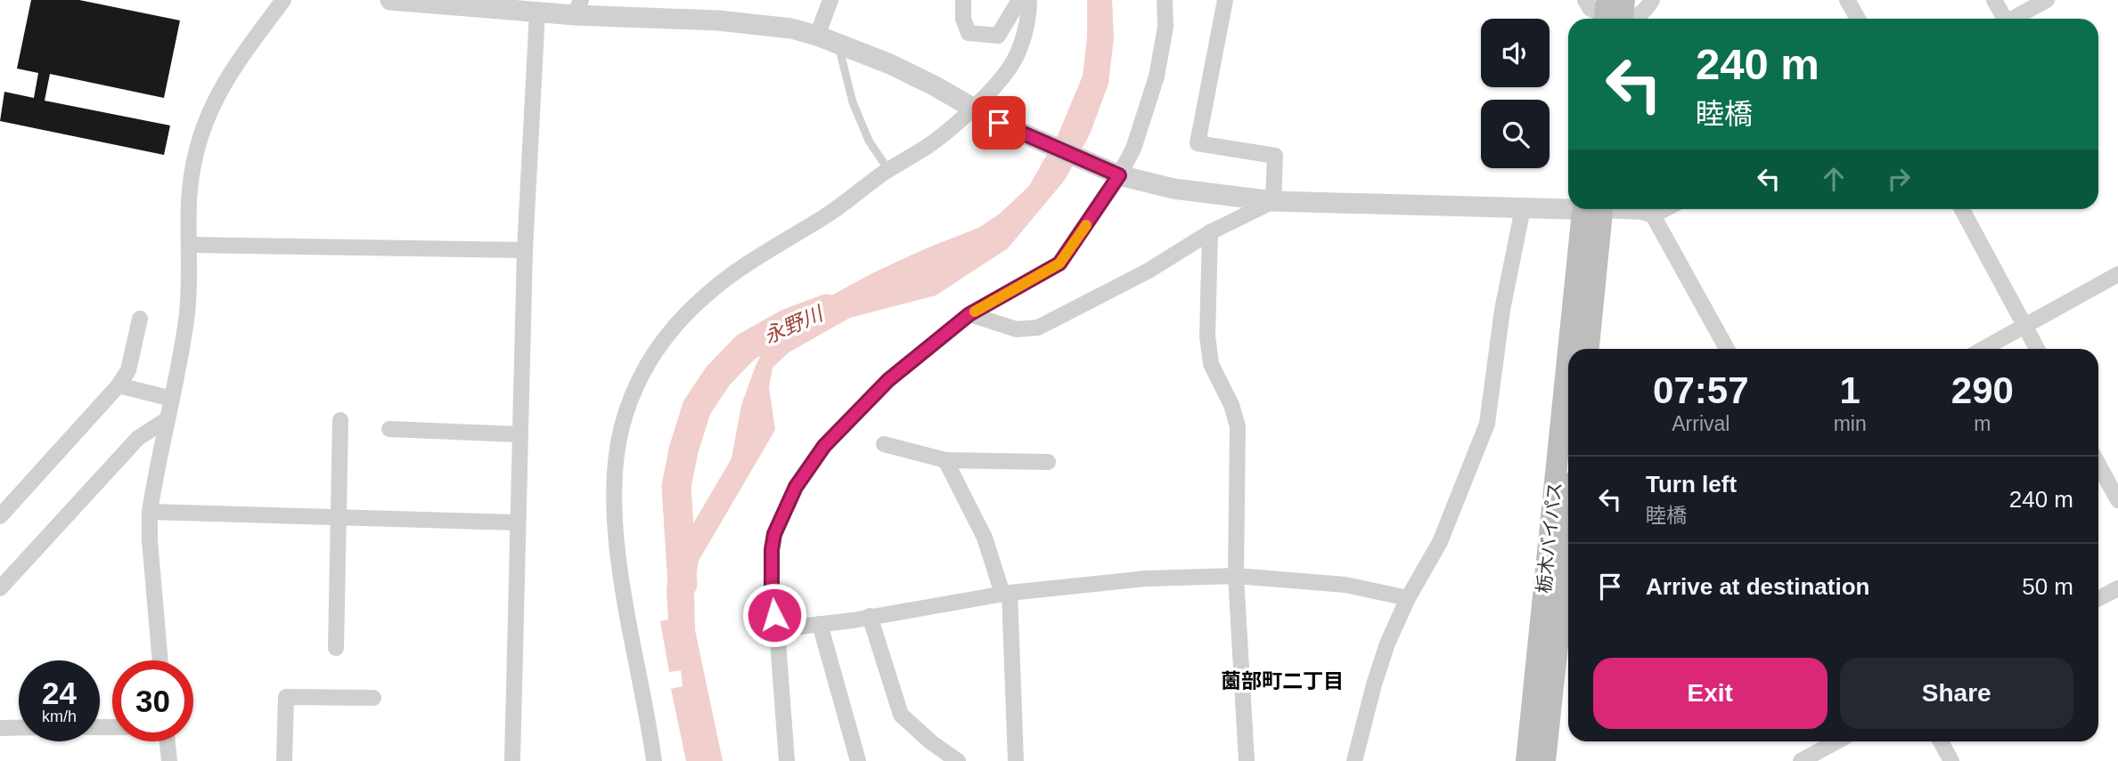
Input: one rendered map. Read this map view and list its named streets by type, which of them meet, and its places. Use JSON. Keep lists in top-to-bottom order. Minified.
{"streets":{"main road":["栃木バイパス"]},"districts":["薗部町二丁目"],"water":["永野川"],"page":{"turn":["240 m","睦橋"],"eta":["07:57","Arrival","1","min","290","m"],"list":[{"name":"Turn left","note":"睦橋","value":"240 m"},{"name":"Arrive at destination","value":"50 m"}],"buttons":["Exit","Share"],"speed":"24 km/h","limit":"30"}}
